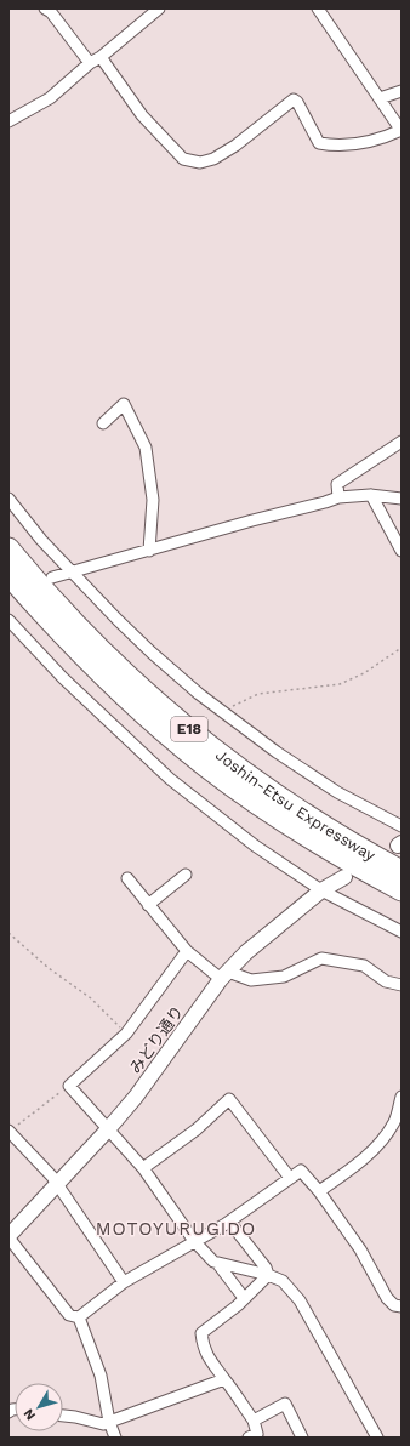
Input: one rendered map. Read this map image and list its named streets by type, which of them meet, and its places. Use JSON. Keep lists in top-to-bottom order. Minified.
{"streets":{"highway":["E18","Joshin-Etsu Expressway"],"street":["みどり通り"]},"districts":["MOTOYURUGIDO"],"north":"bottom left"}
